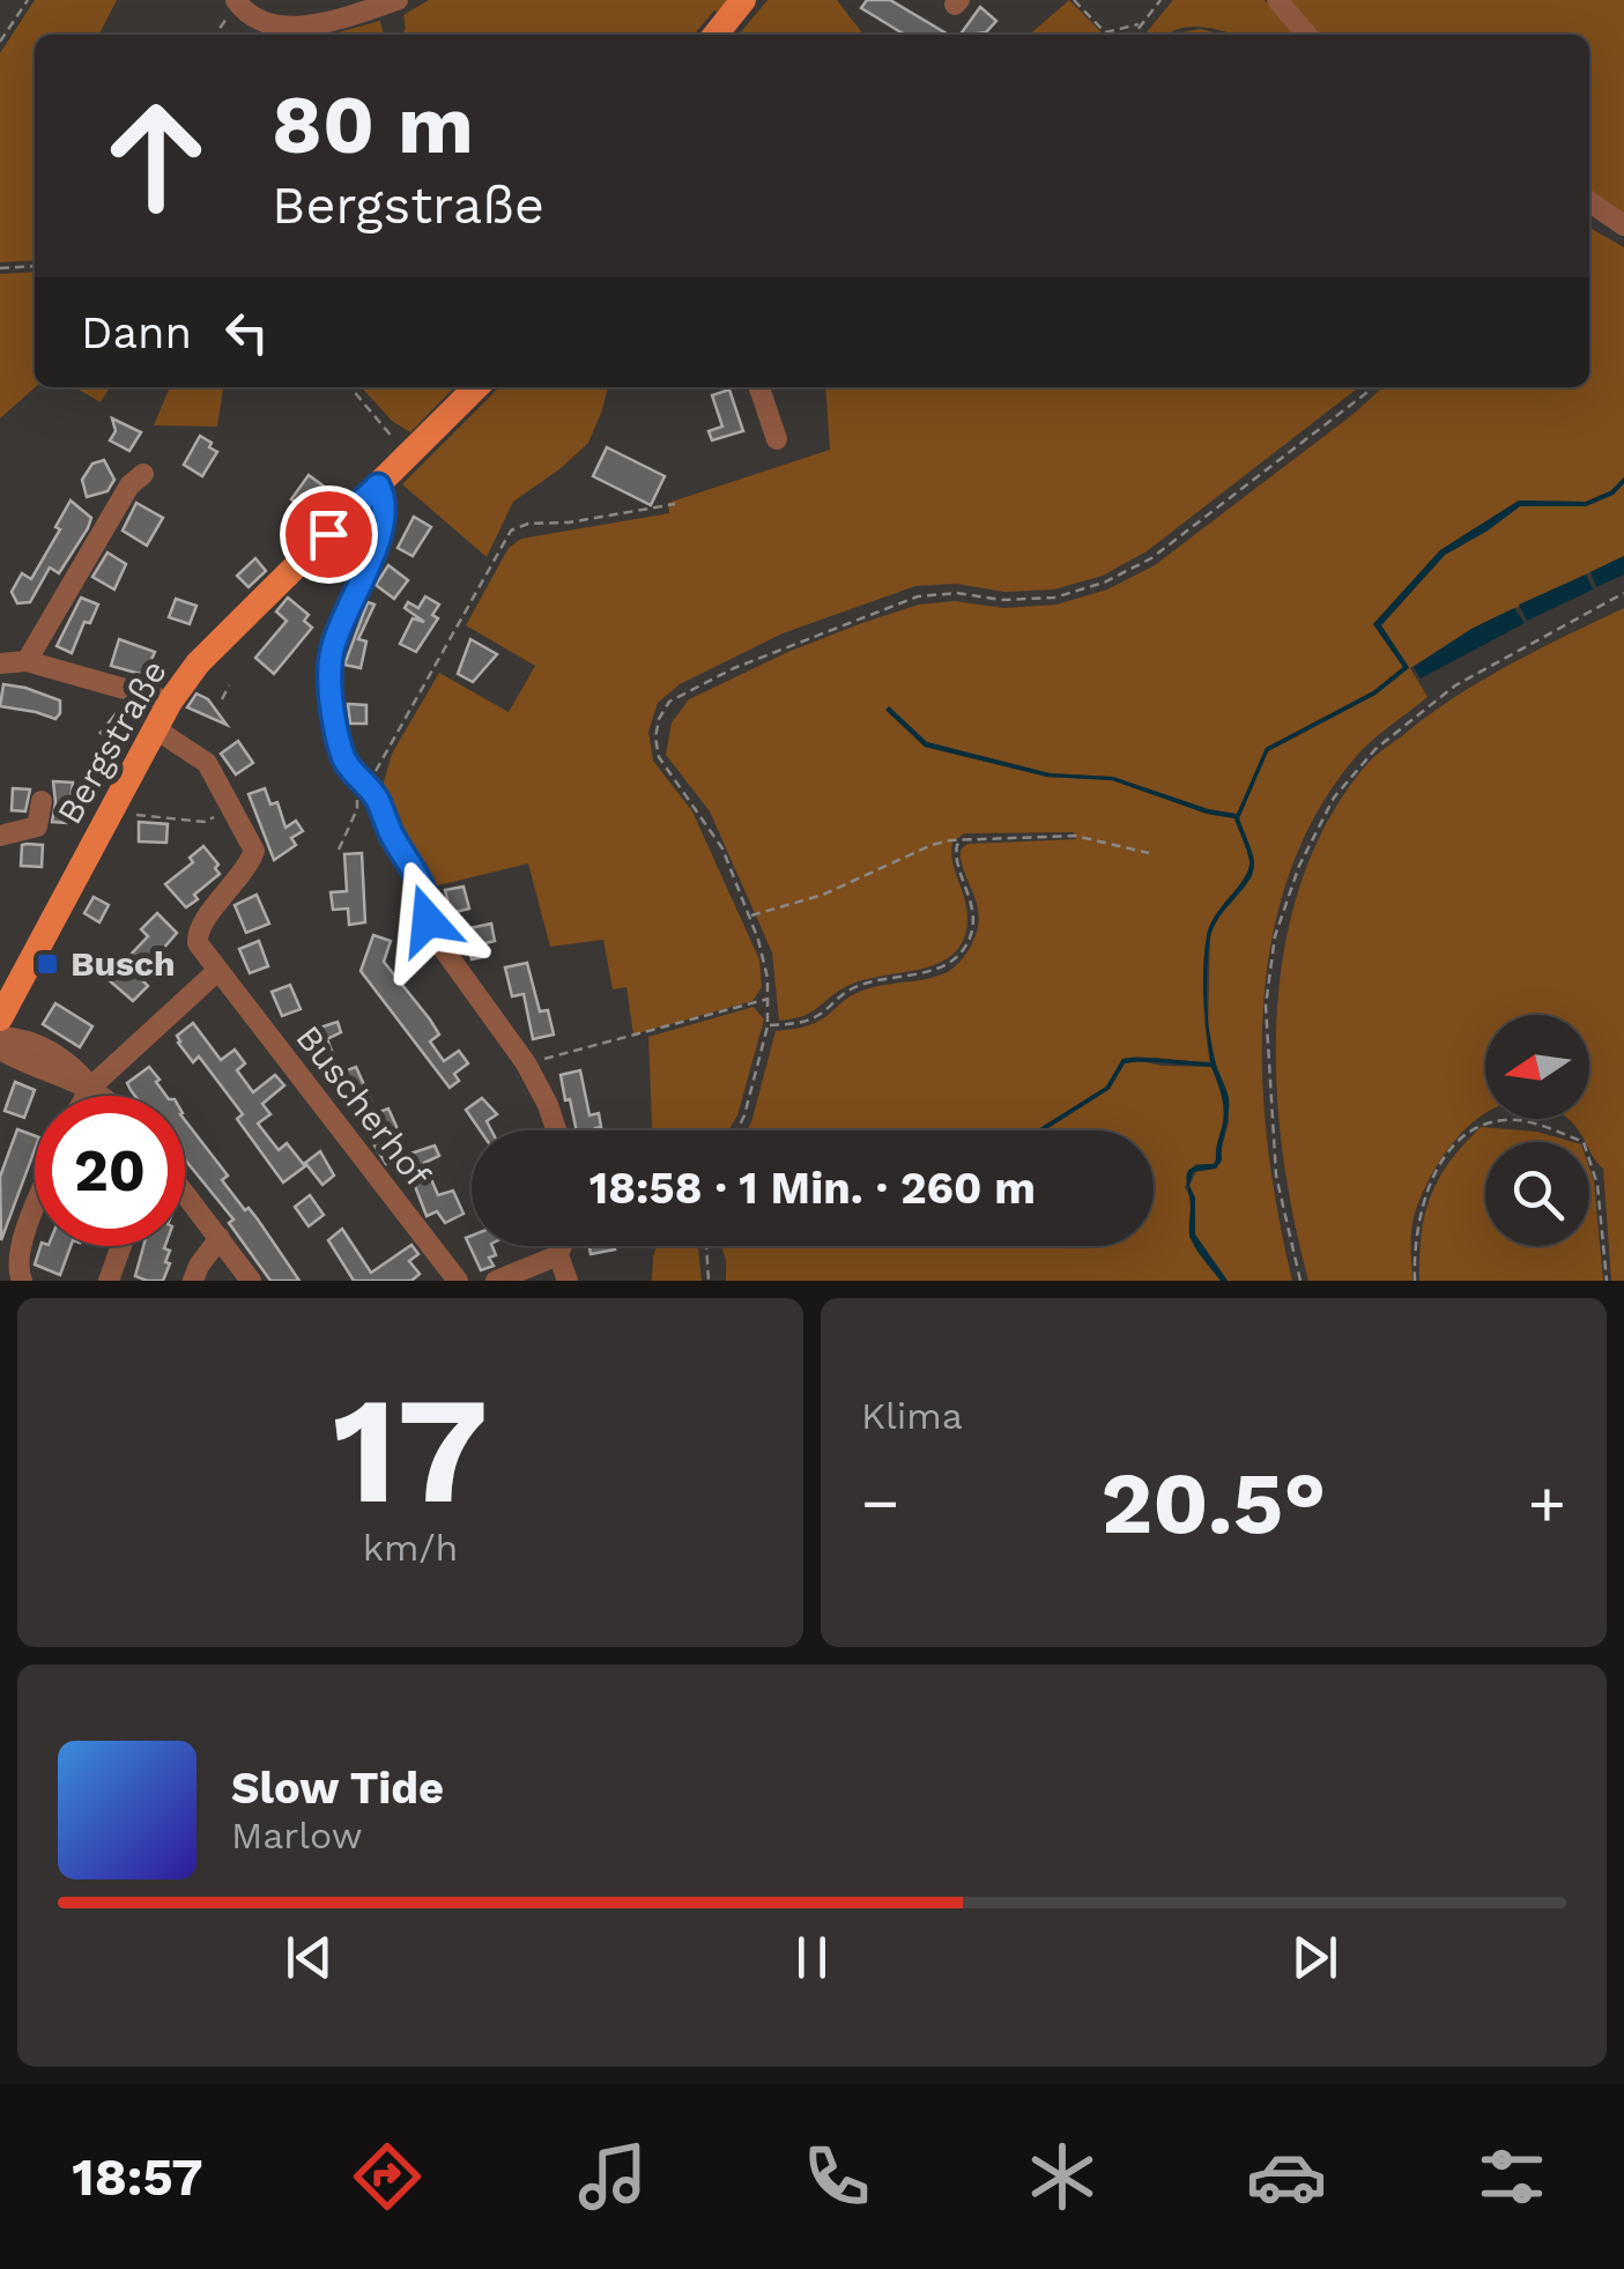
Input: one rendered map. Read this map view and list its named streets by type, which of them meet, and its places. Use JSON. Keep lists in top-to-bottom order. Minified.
{"streets":{"main road":["Bergstraße"],"street":["Buscherhof"]},"crossings":[["Bergstraße","Buscherhof"]],"places":{"transit":["Busch"]},"north":"left","page":{"turn":["80 m","Bergstraße"],"then":"Dann","limit":"20","trip":"18:58 · 1 Min. · 260 m","tile":[["17","km/h"],"Klima"],"heat":["−","20.5°","+"],"song":["Slow Tide","Marlow"],"tabs":"18:57"}}
